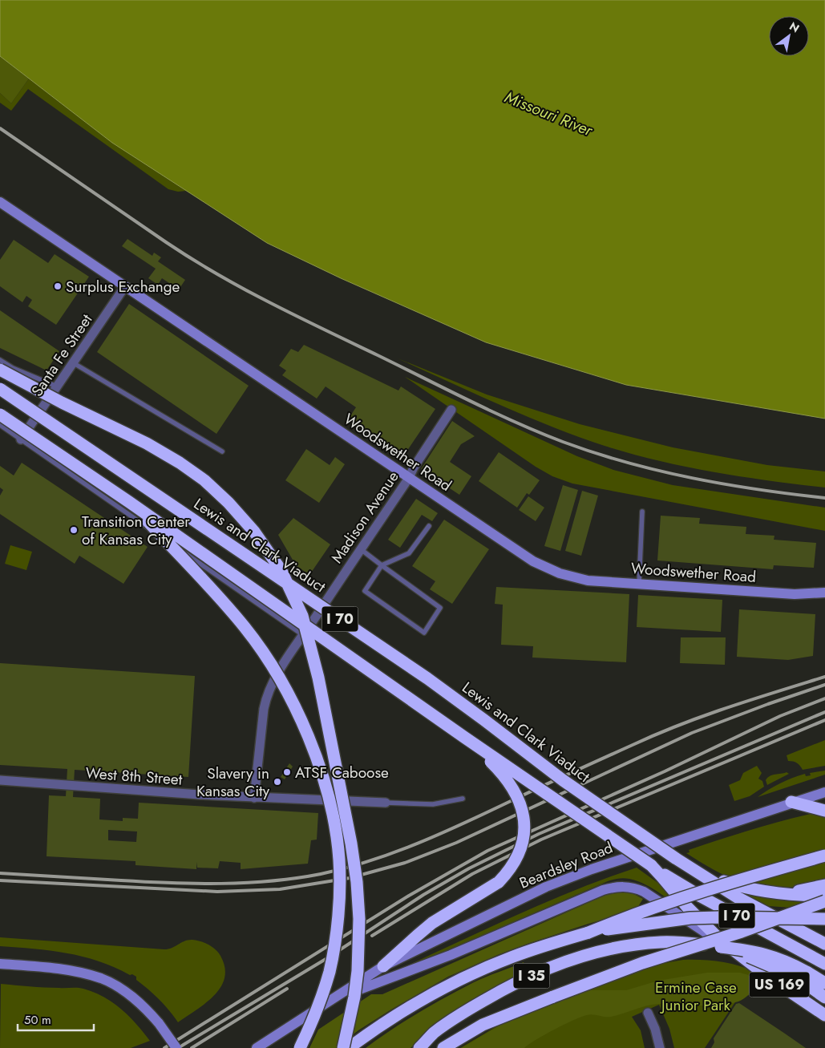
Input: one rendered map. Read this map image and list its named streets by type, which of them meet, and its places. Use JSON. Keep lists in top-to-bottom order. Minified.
{"streets":{"highway":["Lewis and Clark Viaduct","I 70","I 35","US 169"],"street":["Santa Fe Street","Woodswether Road","Madison Avenue","West 8th Street","Beardsley Road"]},"crossings":[["Santa Fe Street","Woodswether Road"],["Woodswether Road","Madison Avenue"],["Madison Avenue","West 8th Street"],["Lewis and Clark Viaduct","I 70"],["I 70","US 169"],["Beardsley Road","US 169"]],"water":["Missouri River"],"parks":["Ermine Case Junior Park"],"places":["Surplus Exchange","Transition Center of Kansas City","ATSF Caboose","Slavery in Kansas City"],"scale_bar":"50 m","north":"top right"}
